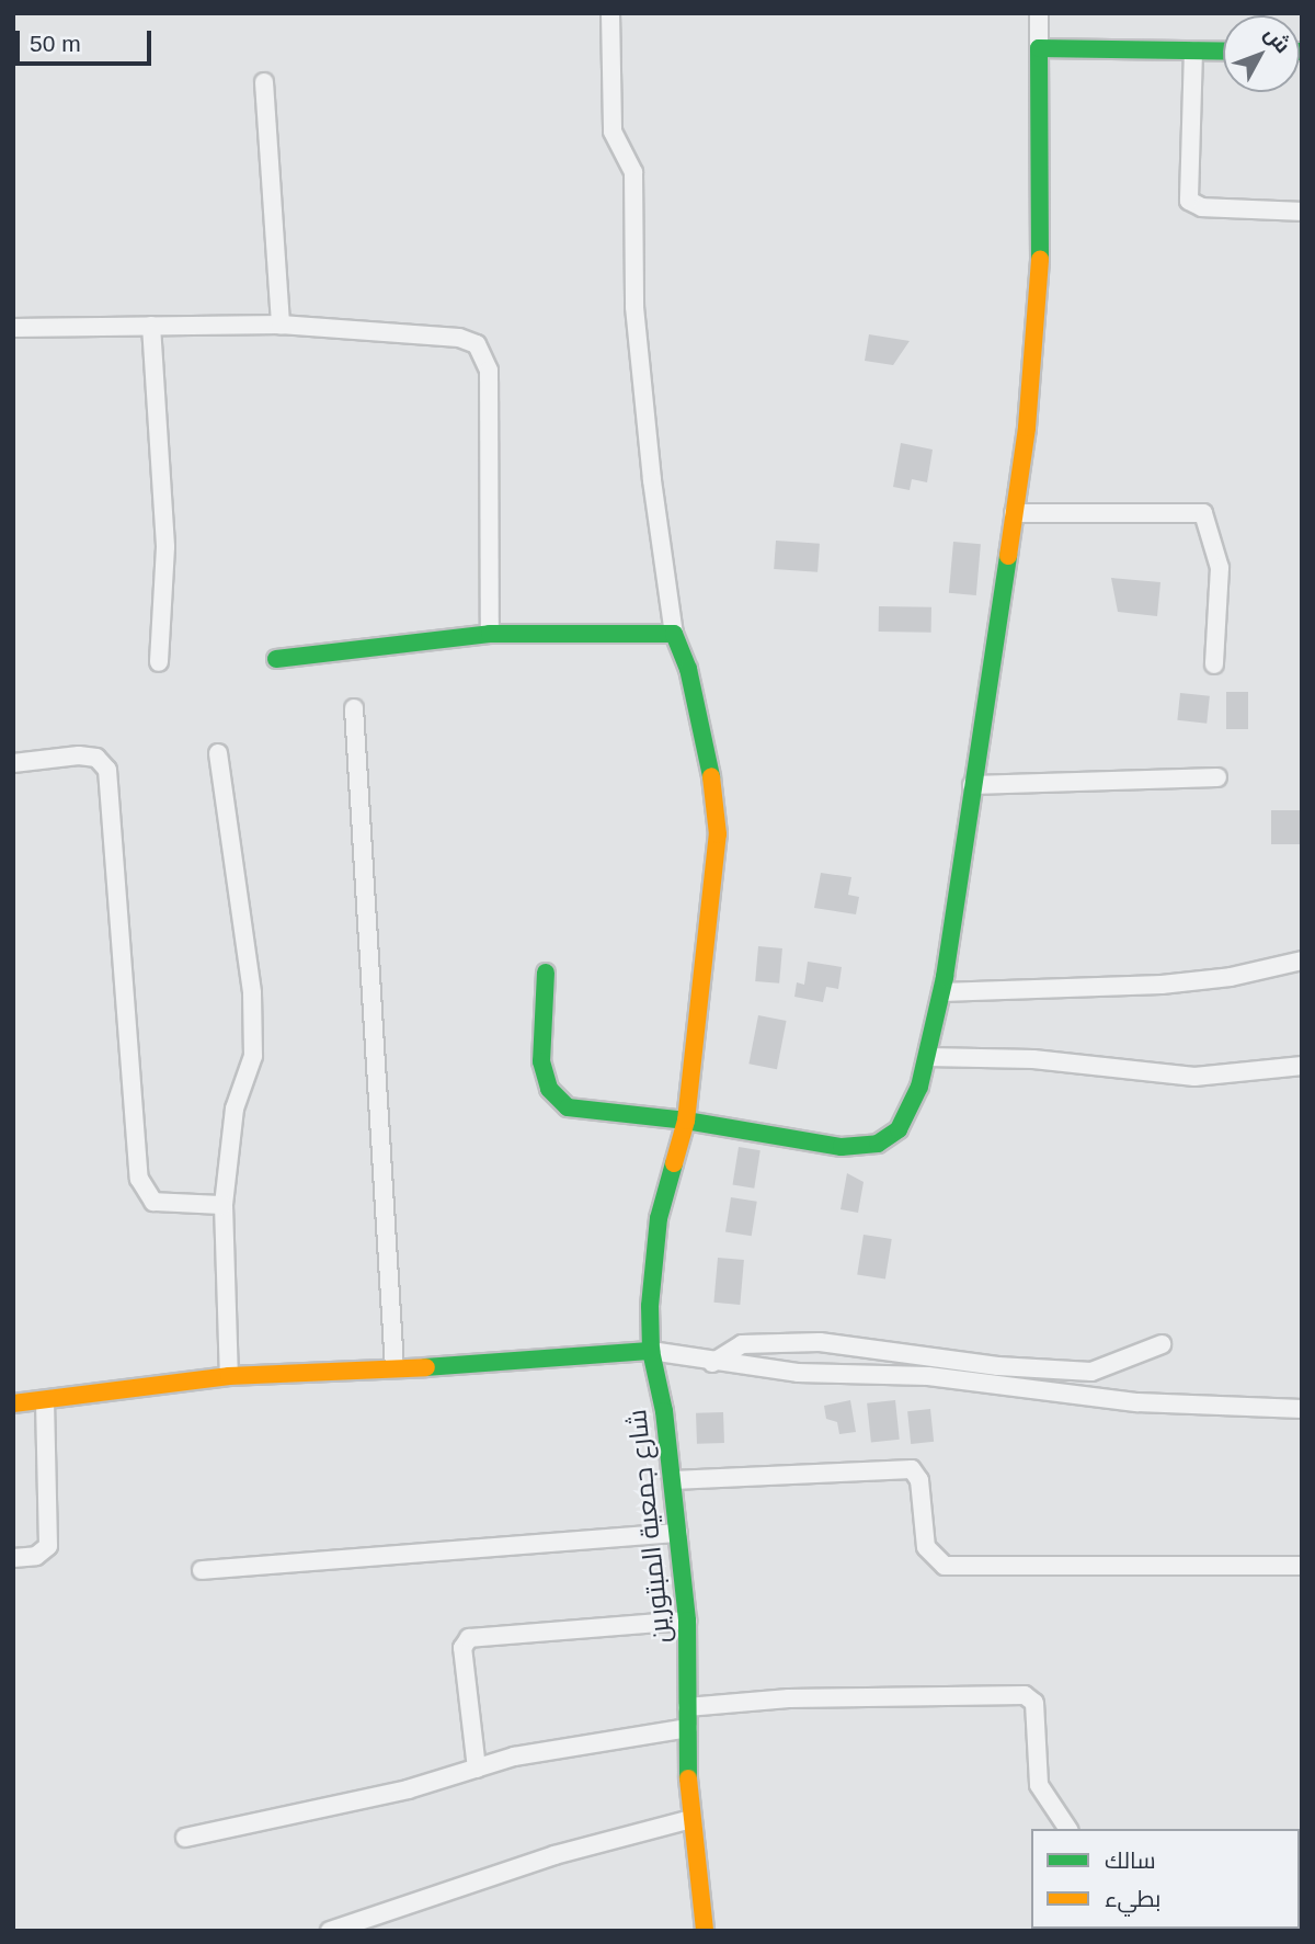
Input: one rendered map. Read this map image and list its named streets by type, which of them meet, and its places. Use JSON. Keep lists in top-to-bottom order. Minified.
{"streets":{"street":["شارع جمعية المبتورين"]},"legend":["سالك","بطيء"],"scale_bar":"50 m","north":"top right"}
